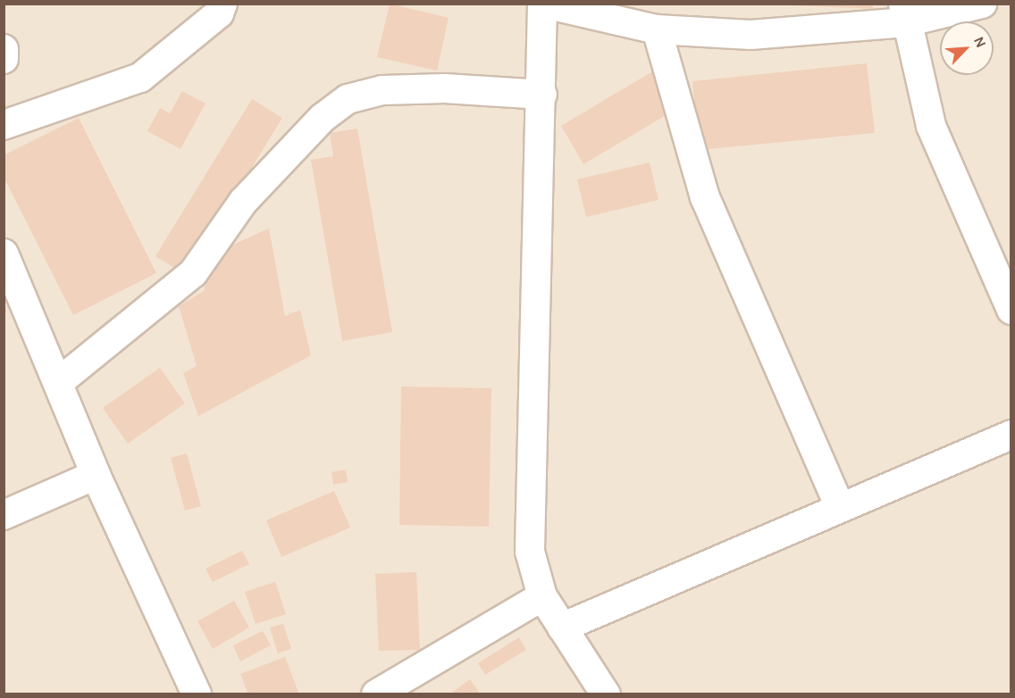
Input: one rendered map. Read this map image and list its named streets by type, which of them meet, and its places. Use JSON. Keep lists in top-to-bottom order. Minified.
{"north":"top right"}
